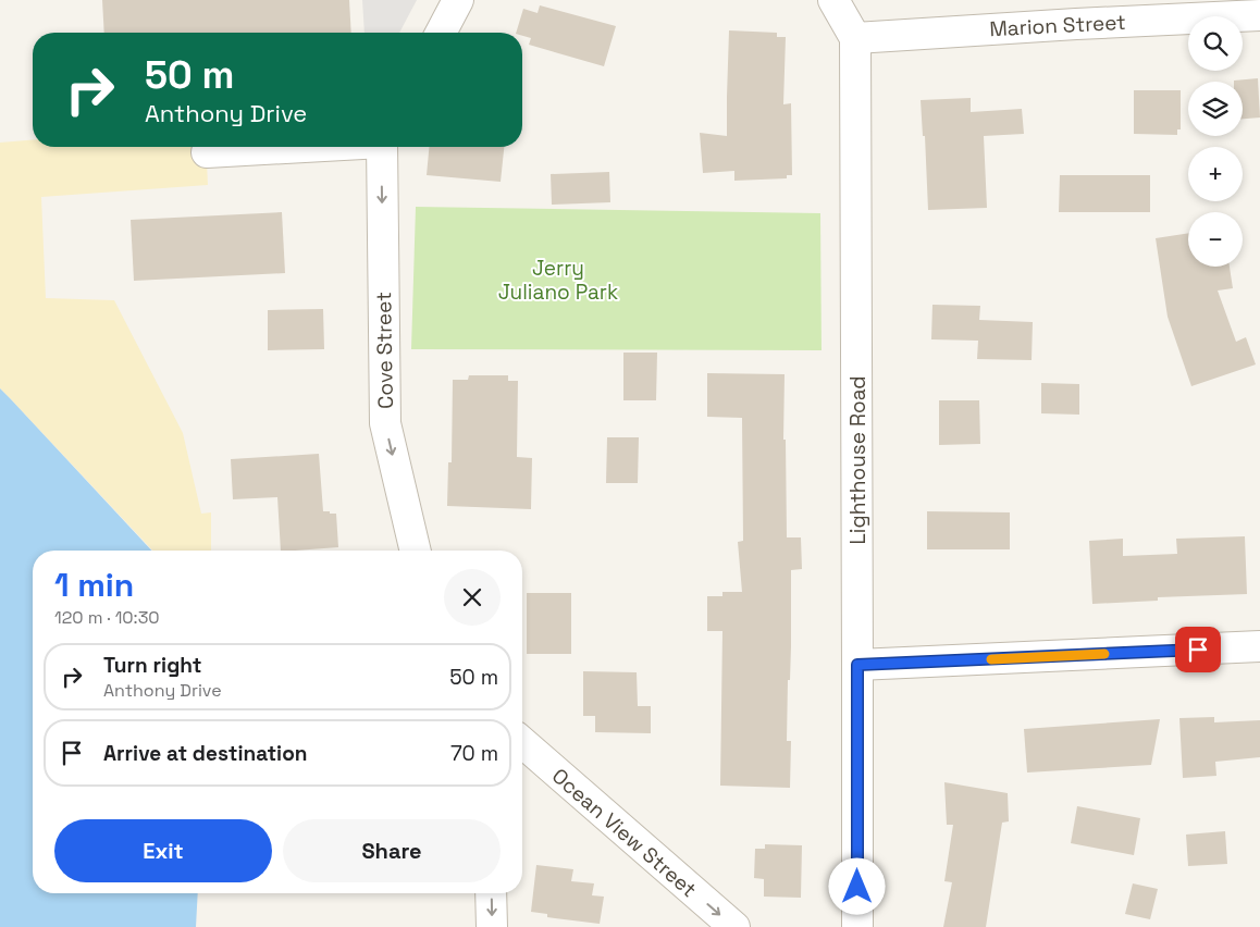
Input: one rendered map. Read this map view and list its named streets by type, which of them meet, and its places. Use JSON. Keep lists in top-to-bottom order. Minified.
{"streets":{"street":["Marion Street","Cove Street","Lighthouse Road","Ocean View Street"]},"crossings":[["Marion Street","Lighthouse Road"]],"one_way":["Cove Street","Ocean View Street"],"parks":["Jerry Juliano Park"],"page":{"map_buttons":["+","−"],"turn":["50 m","Anthony Drive"],"heading":["1 min","120 m · 10:30"],"list":[{"name":"Turn right","note":"Anthony Drive","value":"50 m"},{"name":"Arrive at destination","value":"70 m"}],"buttons":["Exit","Share"]}}
